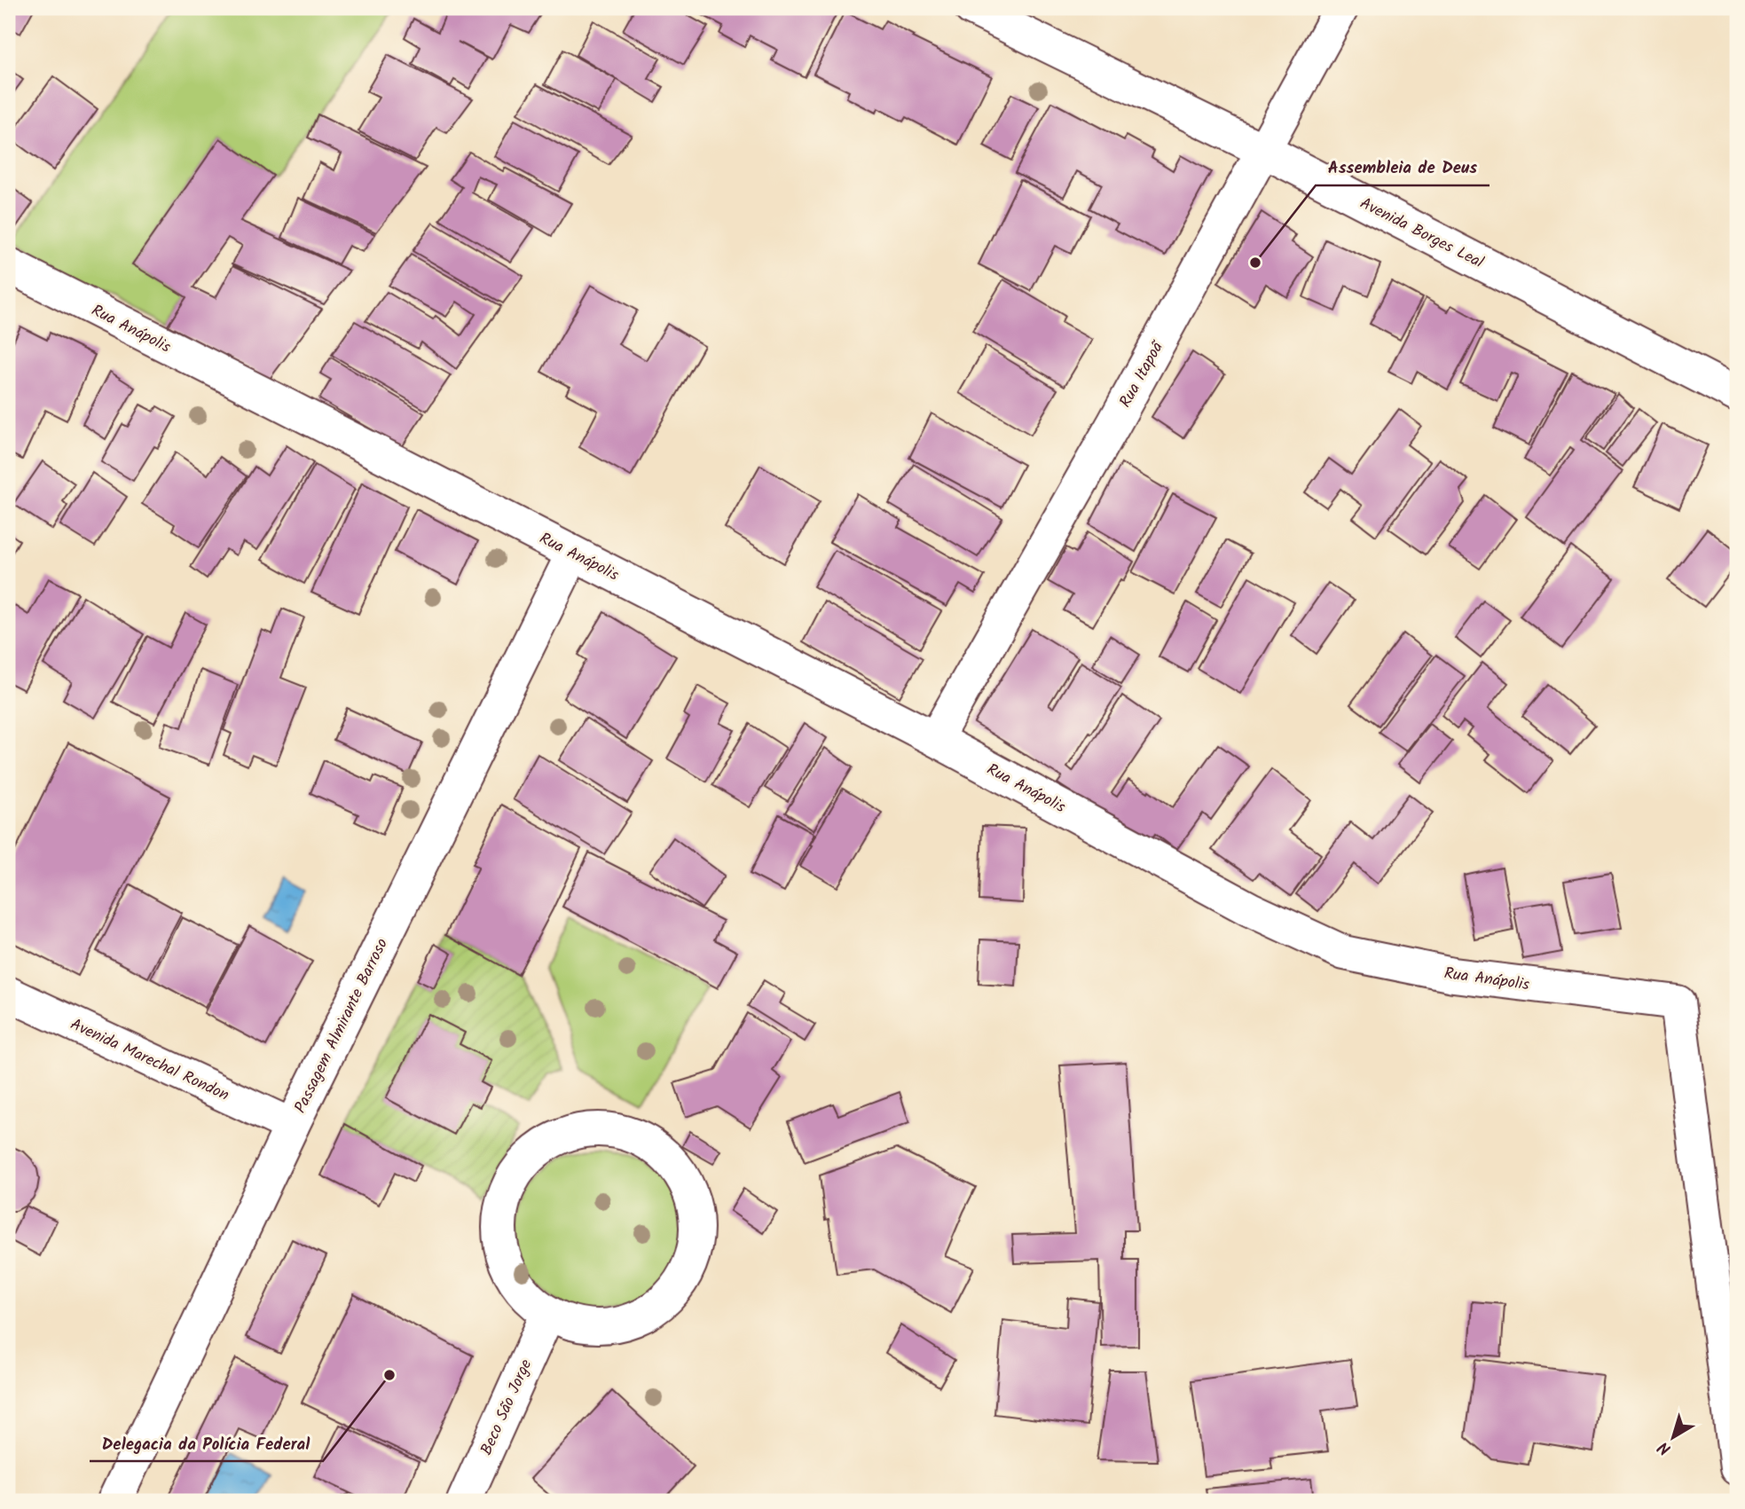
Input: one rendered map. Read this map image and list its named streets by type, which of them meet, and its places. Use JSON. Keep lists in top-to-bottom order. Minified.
{"streets":{"street":["Avenida Borges Leal","Rua Anápolis","Rua Itapoã","Passagem Almirante Barroso","Avenida Marechal Rondon","Beco São Jorge"]},"crossings":[["Avenida Borges Leal","Rua Itapoã"],["Rua Anápolis","Rua Itapoã"],["Rua Anápolis","Passagem Almirante Barroso"],["Passagem Almirante Barroso","Avenida Marechal Rondon"]],"places":["Assembleia de Deus","Delegacia da Polícia Federal"],"north":"bottom left"}
